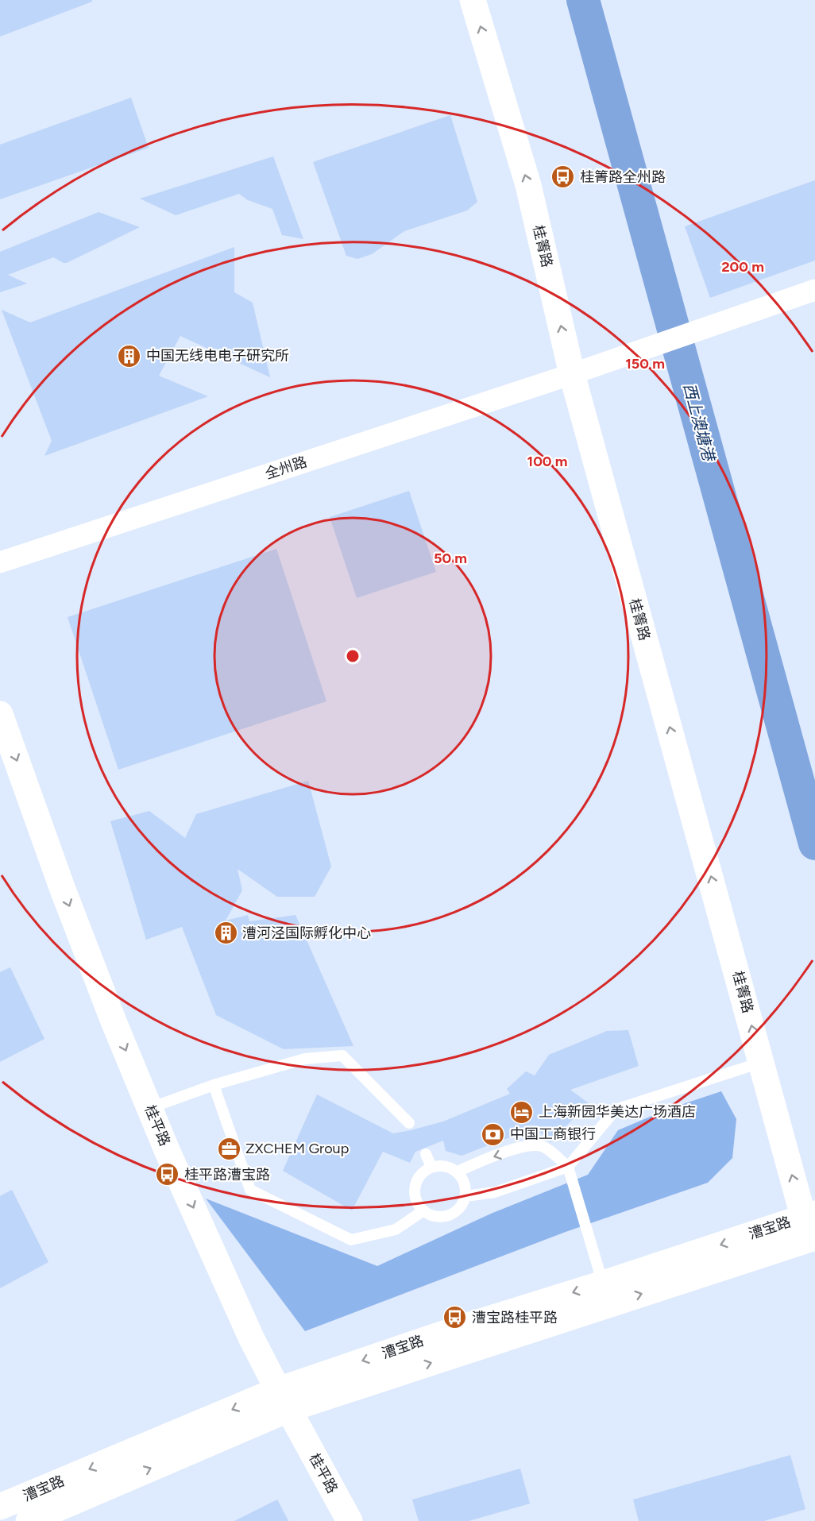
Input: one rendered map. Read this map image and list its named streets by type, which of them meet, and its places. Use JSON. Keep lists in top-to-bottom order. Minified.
{"streets":{"street":["桂箐路","全州路","桂平路","漕宝路"]},"crossings":[["桂箐路","全州路"],["桂箐路","漕宝路"],["桂平路","漕宝路"]],"one_way":["桂箐路","桂平路"],"water":["西上澳塘港"],"places":{"bus stop":["桂箐路全州路","桂平路漕宝路","漕宝路桂平路"],"building":["中国无线电电子研究所","漕河泾国际孵化中心"],"hotel":["上海新园华美达广场酒店"],"bank":["中国工商银行"],"office":["ZXCHEM Group"]},"rings":["200 m","150 m","100 m","50 m"]}
